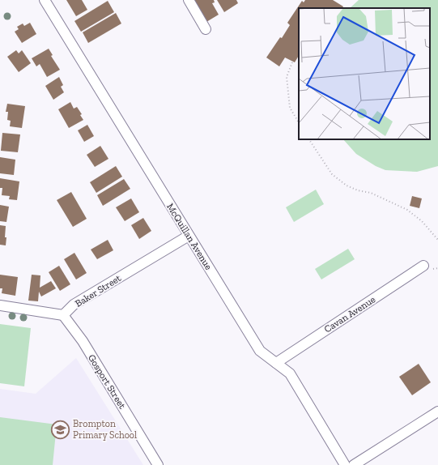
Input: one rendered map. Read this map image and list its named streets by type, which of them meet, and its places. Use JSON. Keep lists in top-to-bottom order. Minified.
{"streets":{"street":["McQuillan Avenue","Baker Street","Cavan Avenue","Gosport Street"]},"crossings":[["McQuillan Avenue","Baker Street"],["McQuillan Avenue","Cavan Avenue"],["Baker Street","Gosport Street"]],"places":{"school or university":["Brompton Primary School"]}}
